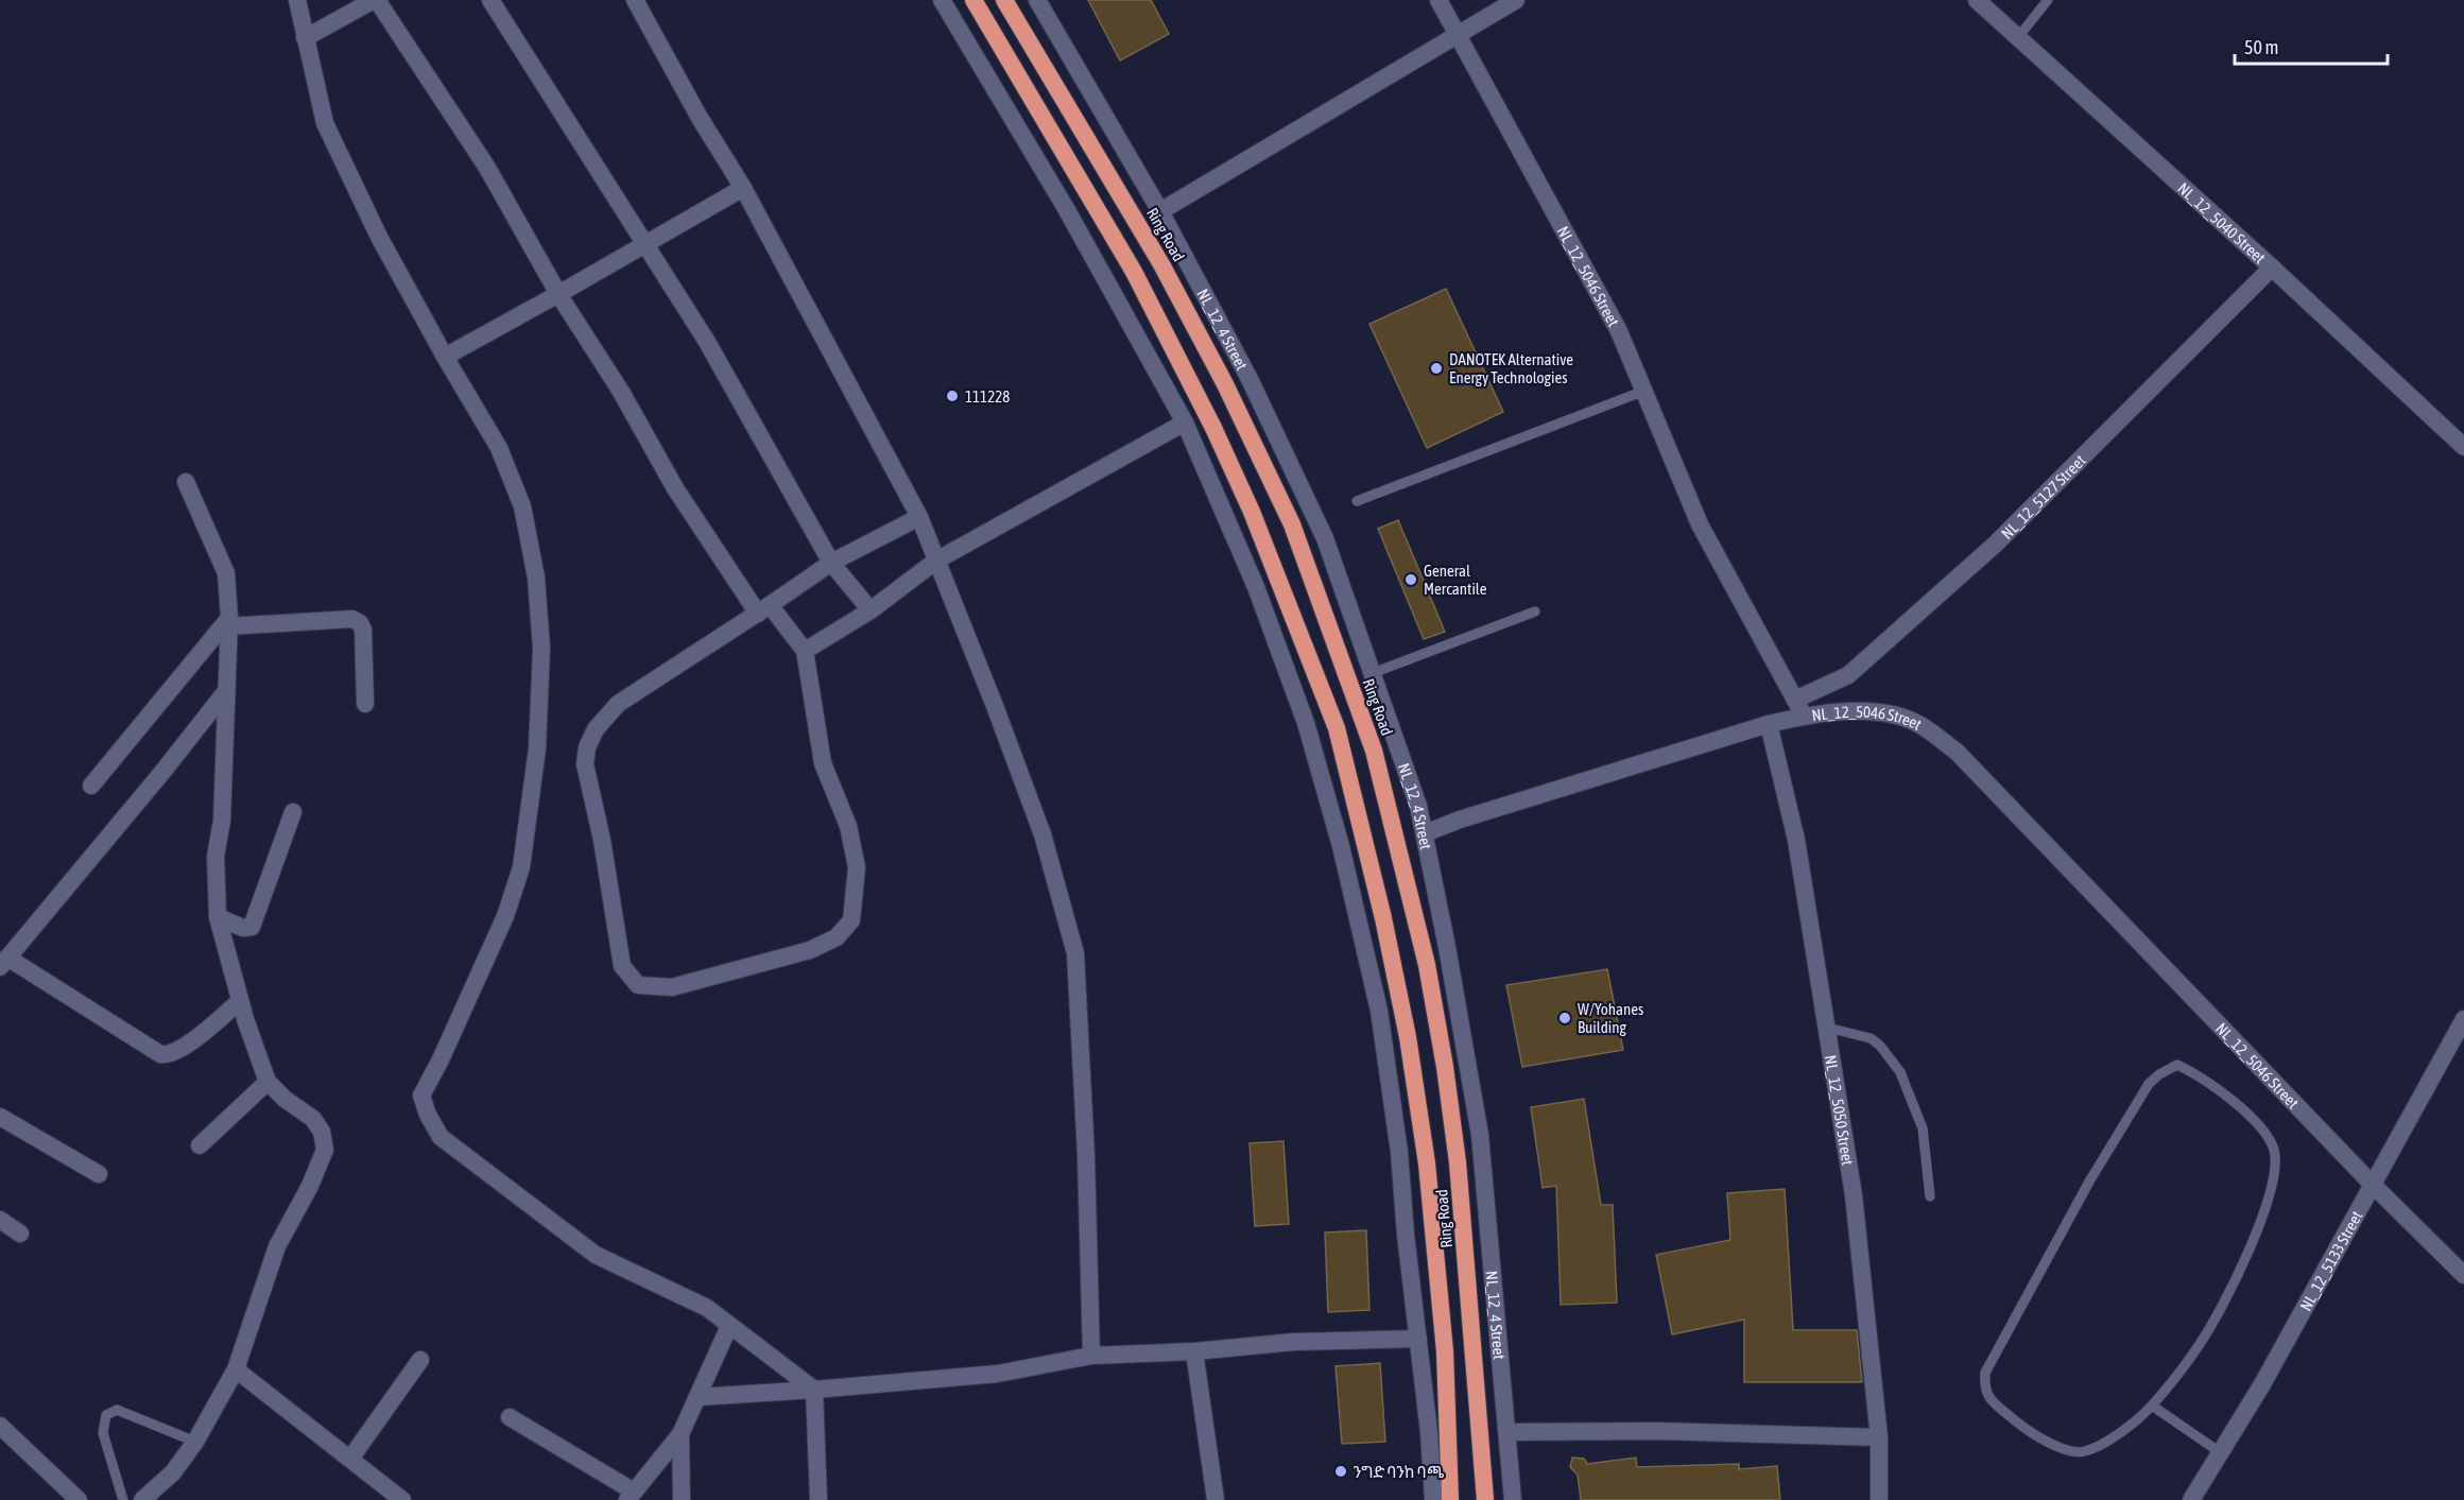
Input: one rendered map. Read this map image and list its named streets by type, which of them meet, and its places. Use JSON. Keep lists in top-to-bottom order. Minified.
{"streets":{"highway":["Ring Road"],"street":["NL_12_5040 Street","NL_12_5046 Street","NL_12_4 Street","NL_12_5127 Street","NL_12_5050 Street","NL_12_5133 Street"]},"crossings":[["NL_12_5040 Street","NL_12_5127 Street"],["NL_12_5046 Street","NL_12_5127 Street"],["NL_12_5046 Street","NL_12_5133 Street"]],"places":["DANOTEK Alternative Energy Technologies","111228","General Mercantile","W/Yohanes Building","ንግድ ባንከ ባጫ"],"scale_bar":"50 m"}
